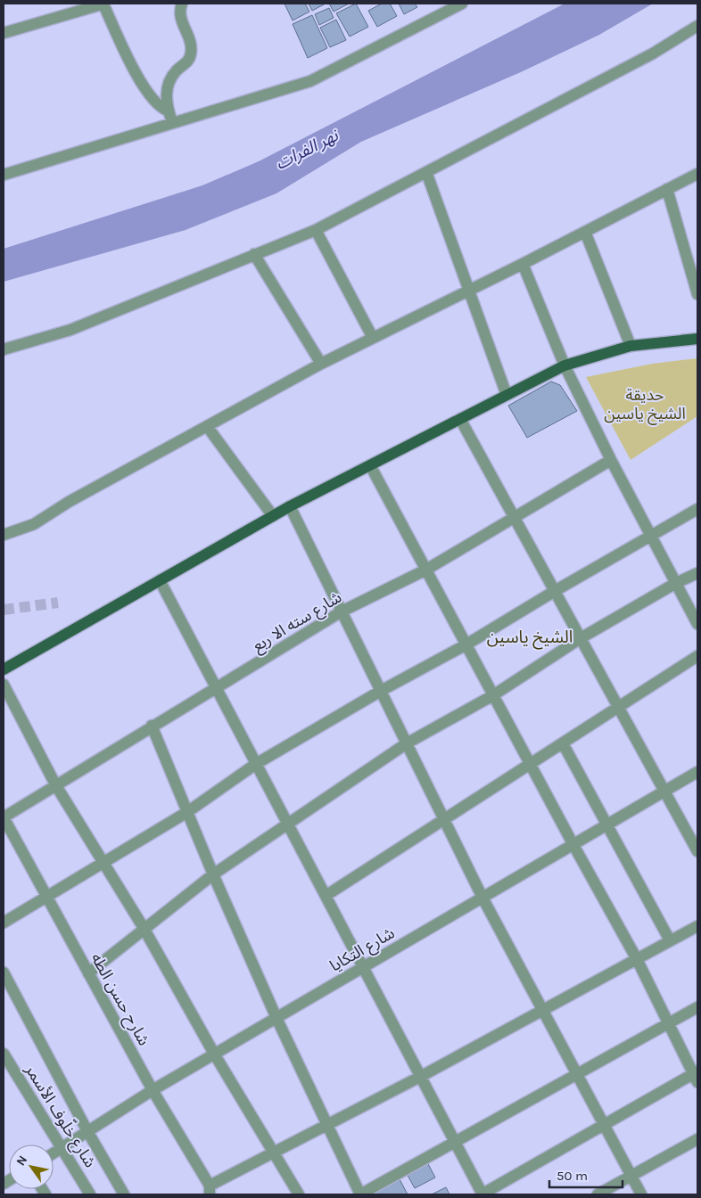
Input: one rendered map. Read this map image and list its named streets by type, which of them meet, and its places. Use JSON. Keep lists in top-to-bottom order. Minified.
{"streets":{"street":["شارع سته الا ربع","شارع التكايا","شارح حسن الطه","شارع خلّوف الأسمر"]},"crossings":[["شارع سته الا ربع","شارح حسن الطه"],["شارع التكايا","شارح حسن الطه"],["شارع التكايا","شارع خلّوف الأسمر"]],"districts":["الشيخ ياسين"],"water":["نهر الفرات"],"parks":["حديقة الشيخ ياسين"],"scale_bar":"50 m","north":"top left"}
